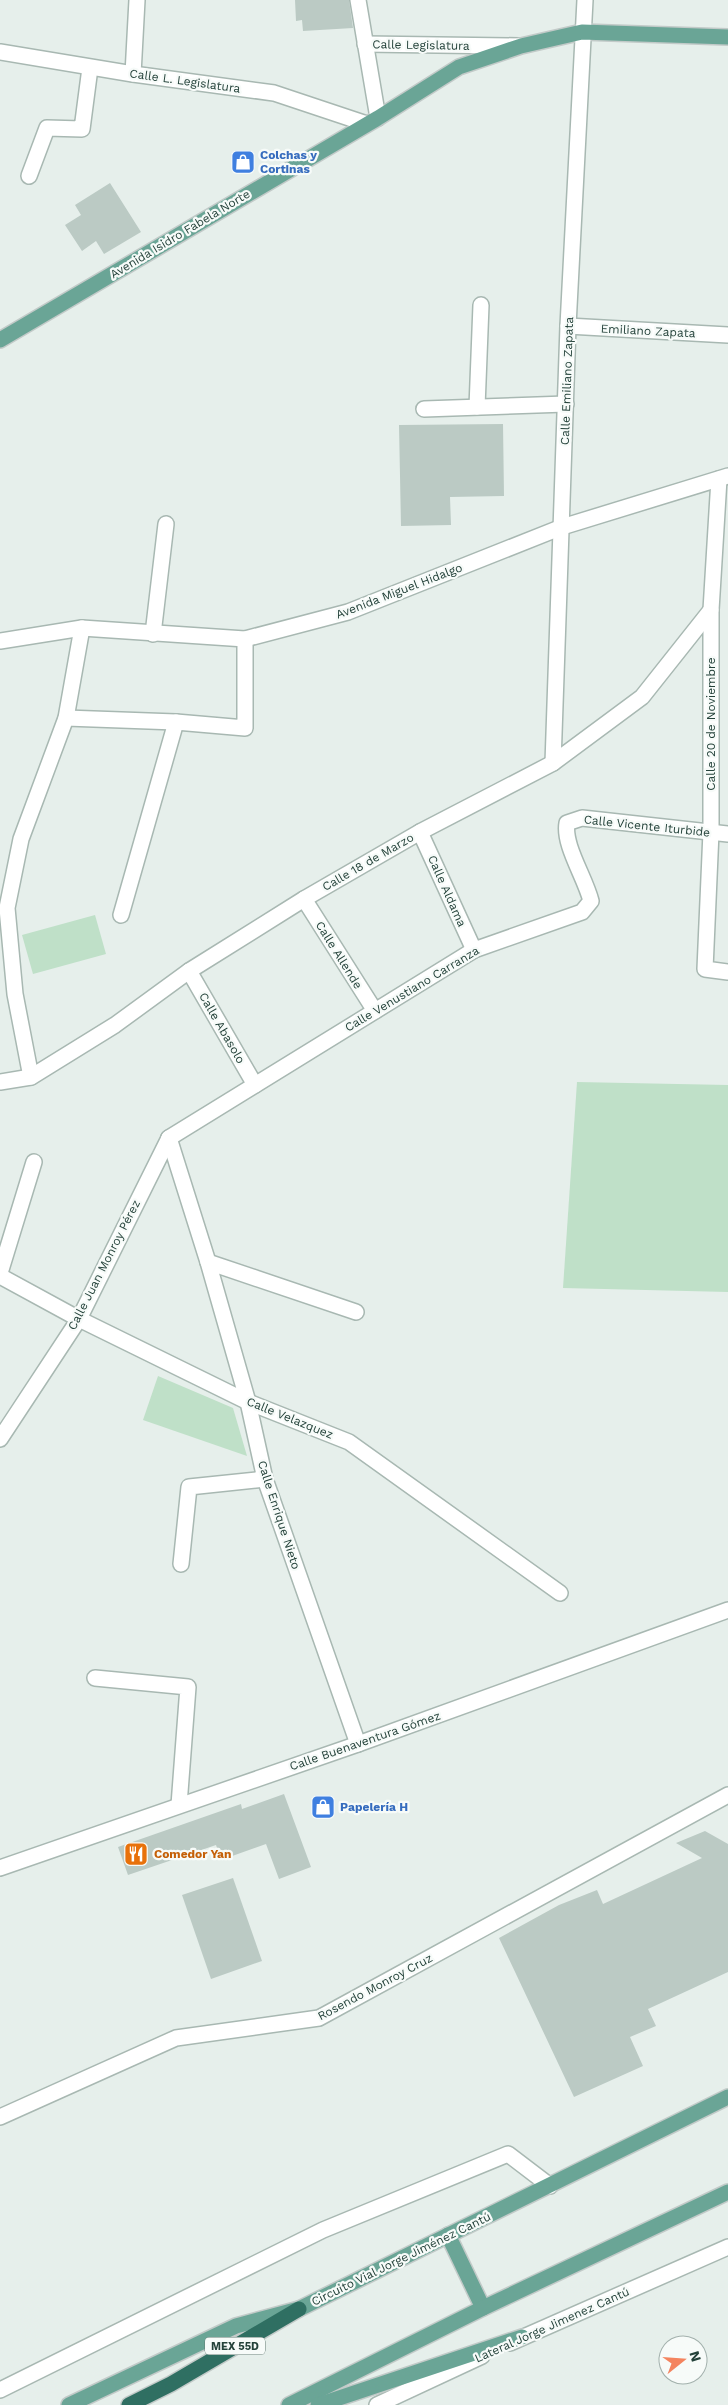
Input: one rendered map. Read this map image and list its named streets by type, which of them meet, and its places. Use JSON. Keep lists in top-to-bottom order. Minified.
{"streets":{"highway":["MEX 55D"],"main road":["Avenida Isidro Fabela Norte","Circuito Vial Jorge Jiménez Cantú"],"street":["Calle Legislatura","Calle L. Legislatura","Emiliano Zapata","Calle Emiliano Zapata","Avenida Miguel Hidalgo","Calle 20 de Noviembre","Calle Vicente Iturbide","Calle 18 de Marzo","Calle Aldama","Calle Allende","Calle Venustiano Carranza","Calle Abasolo","Calle Juan Monroy Pérez","Calle Velazquez","Calle Enrique Nieto","Calle Buenaventura Gómez","Rosendo Monroy Cruz","Lateral Jorge Jimenez Cantú"]},"crossings":[["Calle Legislatura","Calle L. Legislatura"],["Calle Legislatura","Avenida Isidro Fabela Norte"],["Calle L. Legislatura","Avenida Isidro Fabela Norte"],["Avenida Isidro Fabela Norte","Calle Emiliano Zapata"],["Emiliano Zapata","Calle Emiliano Zapata"],["Calle Emiliano Zapata","Avenida Miguel Hidalgo"],["Calle Emiliano Zapata","Calle 18 de Marzo"],["Avenida Miguel Hidalgo","Calle 20 de Noviembre"],["Calle 20 de Noviembre","Calle Vicente Iturbide"],["Calle 20 de Noviembre","Calle 18 de Marzo"],["Calle Vicente Iturbide","Calle Venustiano Carranza"],["Calle 18 de Marzo","Calle Aldama"],["Calle 18 de Marzo","Calle Allende"],["Calle 18 de Marzo","Calle Abasolo"],["Calle Aldama","Calle Venustiano Carranza"],["Calle Allende","Calle Venustiano Carranza"],["Calle Venustiano Carranza","Calle Abasolo"],["Calle Venustiano Carranza","Calle Juan Monroy Pérez"],["Calle Venustiano Carranza","Calle Enrique Nieto"],["Calle Juan Monroy Pérez","Calle Velazquez"],["Calle Juan Monroy Pérez","Calle Enrique Nieto"],["Calle Velazquez","Calle Enrique Nieto"],["Calle Enrique Nieto","Calle Buenaventura Gómez"],["Circuito Vial Jorge Jiménez Cantú","MEX 55D"]],"places":{"shop":["Colchas y Cortinas","Papelería H"],"restaurant":["Comedor Yan"]},"north":"right"}
